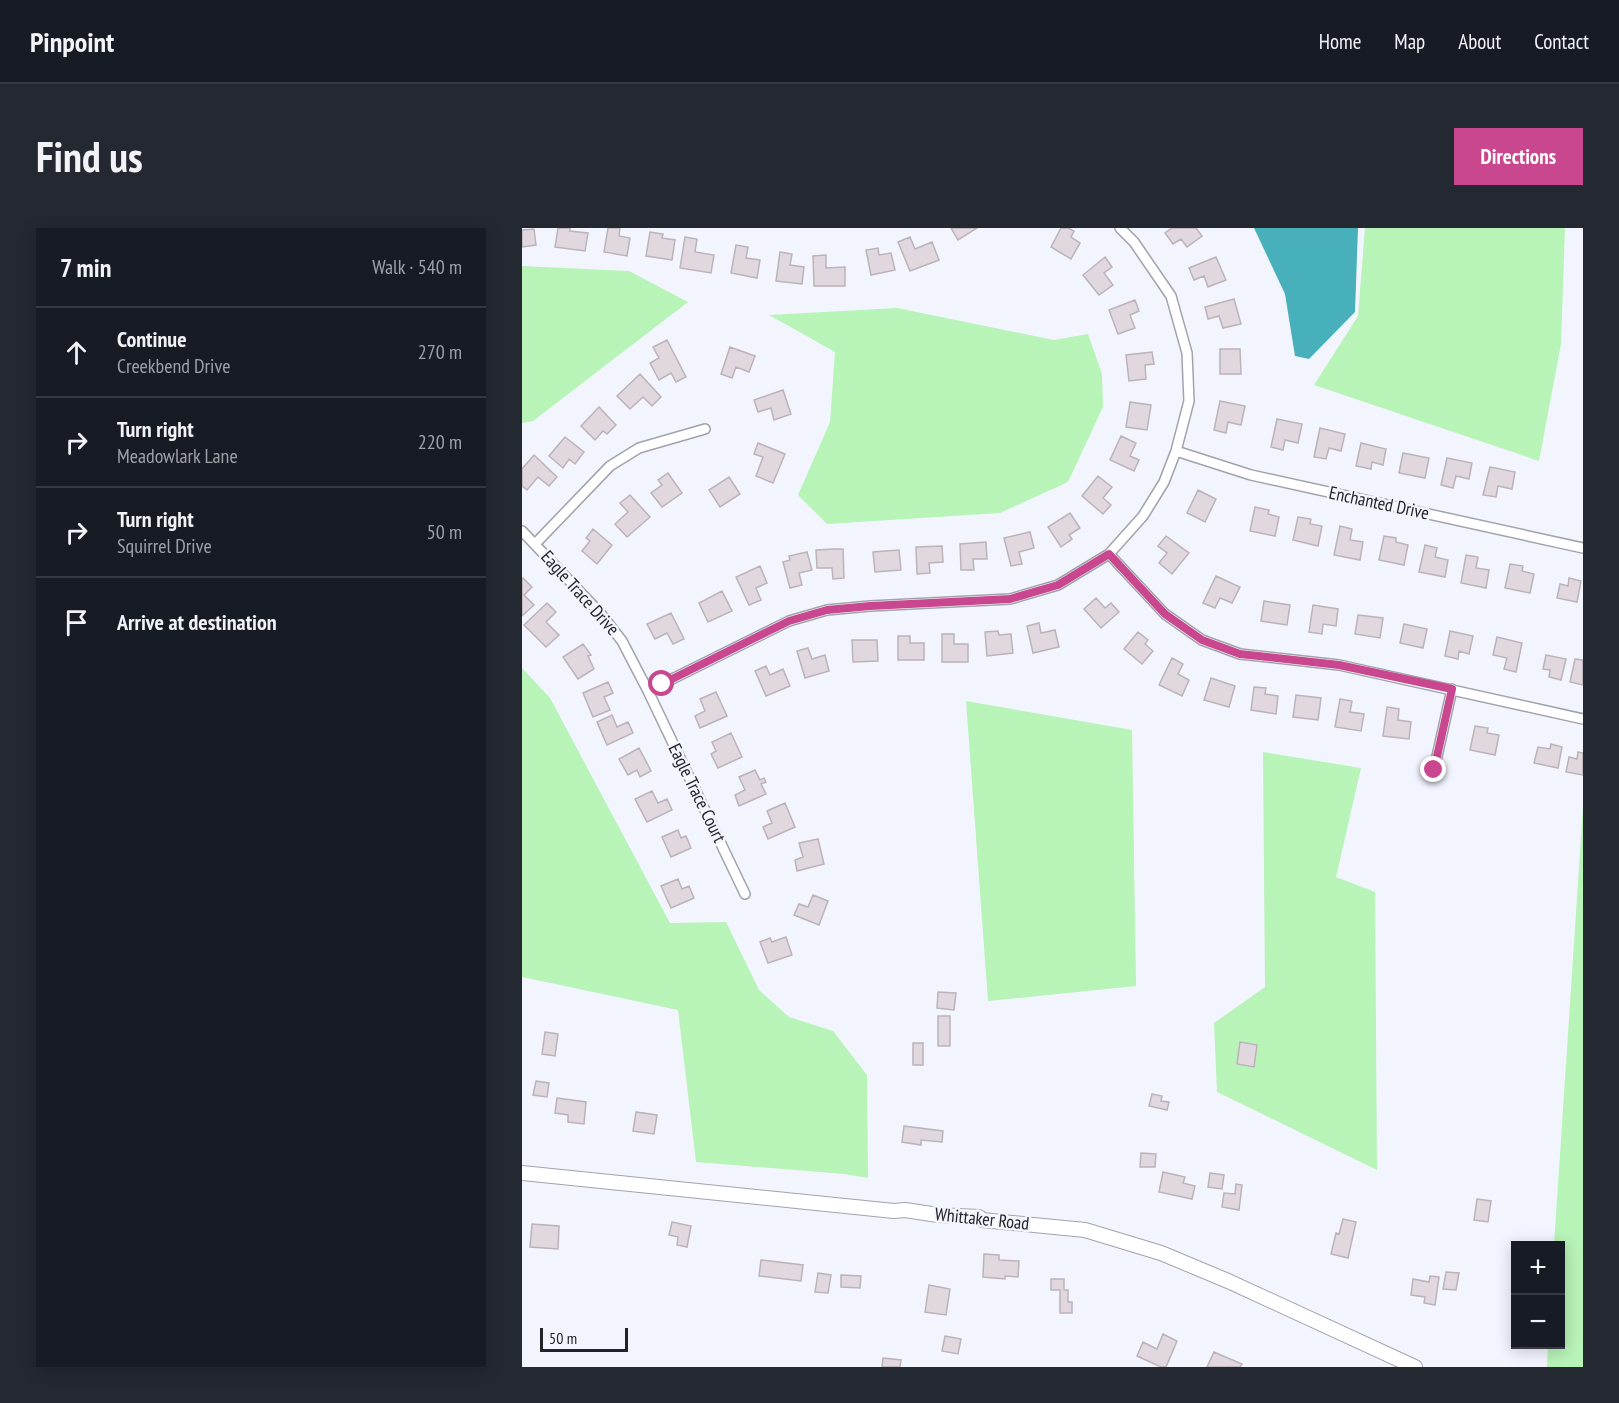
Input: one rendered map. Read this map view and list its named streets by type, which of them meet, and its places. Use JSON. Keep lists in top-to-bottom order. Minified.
{"streets":{"main road":["Whittaker Road"],"street":["Enchanted Drive","Eagle Trace Drive","Eagle Trace Court"]},"crossings":[["Eagle Trace Drive","Eagle Trace Court"]],"scale_bar":"50 m","page":{"header":"Pinpoint","nav":["Home","Map","About","Contact"],"buttons":"Directions","title":"Find us","heading":["7 min","Walk · 540 m"],"list":[["Continue","Creekbend Drive","270 m"],["Turn right","Meadowlark Lane","220 m"],["Turn right","Squirrel Drive","50 m"],"Arrive at destination"],"map_buttons":["+","−"],"scale":"50 m"}}
